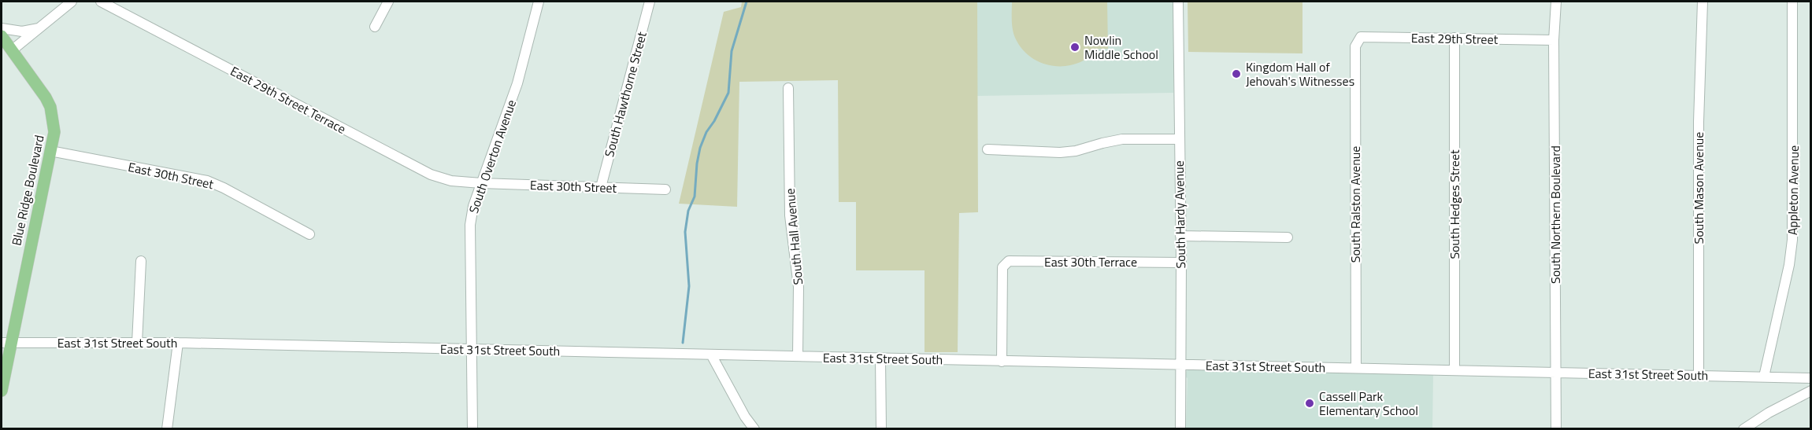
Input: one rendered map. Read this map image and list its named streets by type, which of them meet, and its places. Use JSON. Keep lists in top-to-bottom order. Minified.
{"streets":{"main road":["Blue Ridge Boulevard"],"street":["East 29th Street","South Hawthorne Street","East 29th Street Terrace","South Overton Avenue","East 30th Street","South Mason Avenue","Appleton Avenue","South Ralston Avenue","South Hedges Street","South Hardy Avenue","South Northern Boulevard","South Hall Avenue","East 30th Terrace","East 31st Street South"]},"crossings":[["East 29th Street","South Ralston Avenue"],["East 29th Street","South Hedges Street"],["East 29th Street","South Northern Boulevard"],["South Hawthorne Street","East 30th Street"],["East 29th Street Terrace","South Overton Avenue"],["East 29th Street Terrace","East 30th Street"],["South Overton Avenue","East 30th Street"],["South Overton Avenue","East 31st Street South"],["East 30th Street","Blue Ridge Boulevard"],["South Mason Avenue","East 31st Street South"],["Blue Ridge Boulevard","East 31st Street South"],["Appleton Avenue","East 31st Street South"],["South Ralston Avenue","East 31st Street South"],["South Hedges Street","East 31st Street South"],["South Hardy Avenue","East 30th Terrace"],["South Hardy Avenue","East 31st Street South"],["South Northern Boulevard","East 31st Street South"],["South Hall Avenue","East 31st Street South"],["East 30th Terrace","East 31st Street South"]],"places":["Nowlin Middle School","Kingdom Hall of Jehovah's Witnesses","Cassell Park Elementary School"]}
